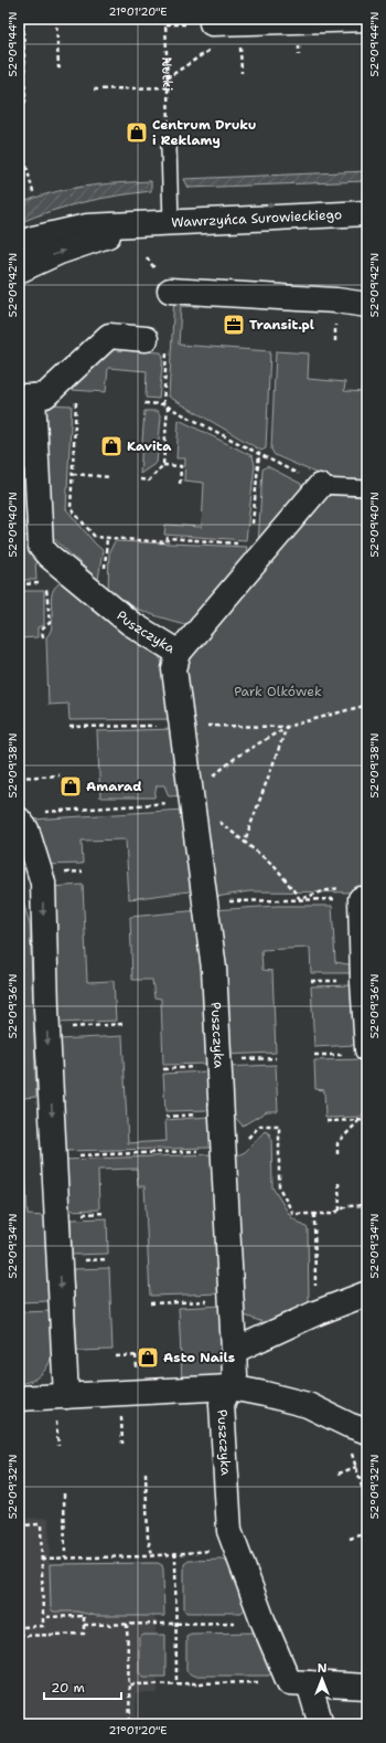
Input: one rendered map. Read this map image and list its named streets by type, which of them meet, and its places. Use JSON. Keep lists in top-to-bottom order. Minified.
{"streets":{"street":["Wawrzyńca Surowieckiego","Puszczyka"],"path":["Nutki"]},"parks":["Park Olkówek"],"places":{"shop":["Centrum Druku i Reklamy","Kavita","Amarad","Asto Nails"],"office":["Transit.pl"]},"scale_bar":"20 m","north":"top","coordinates":["21°01'20\"E","52°09'44\"N","52°09'42\"N","52°09'40\"N","52°09'38\"N","52°09'36\"N","52°09'34\"N","52°09'32\"N"]}
